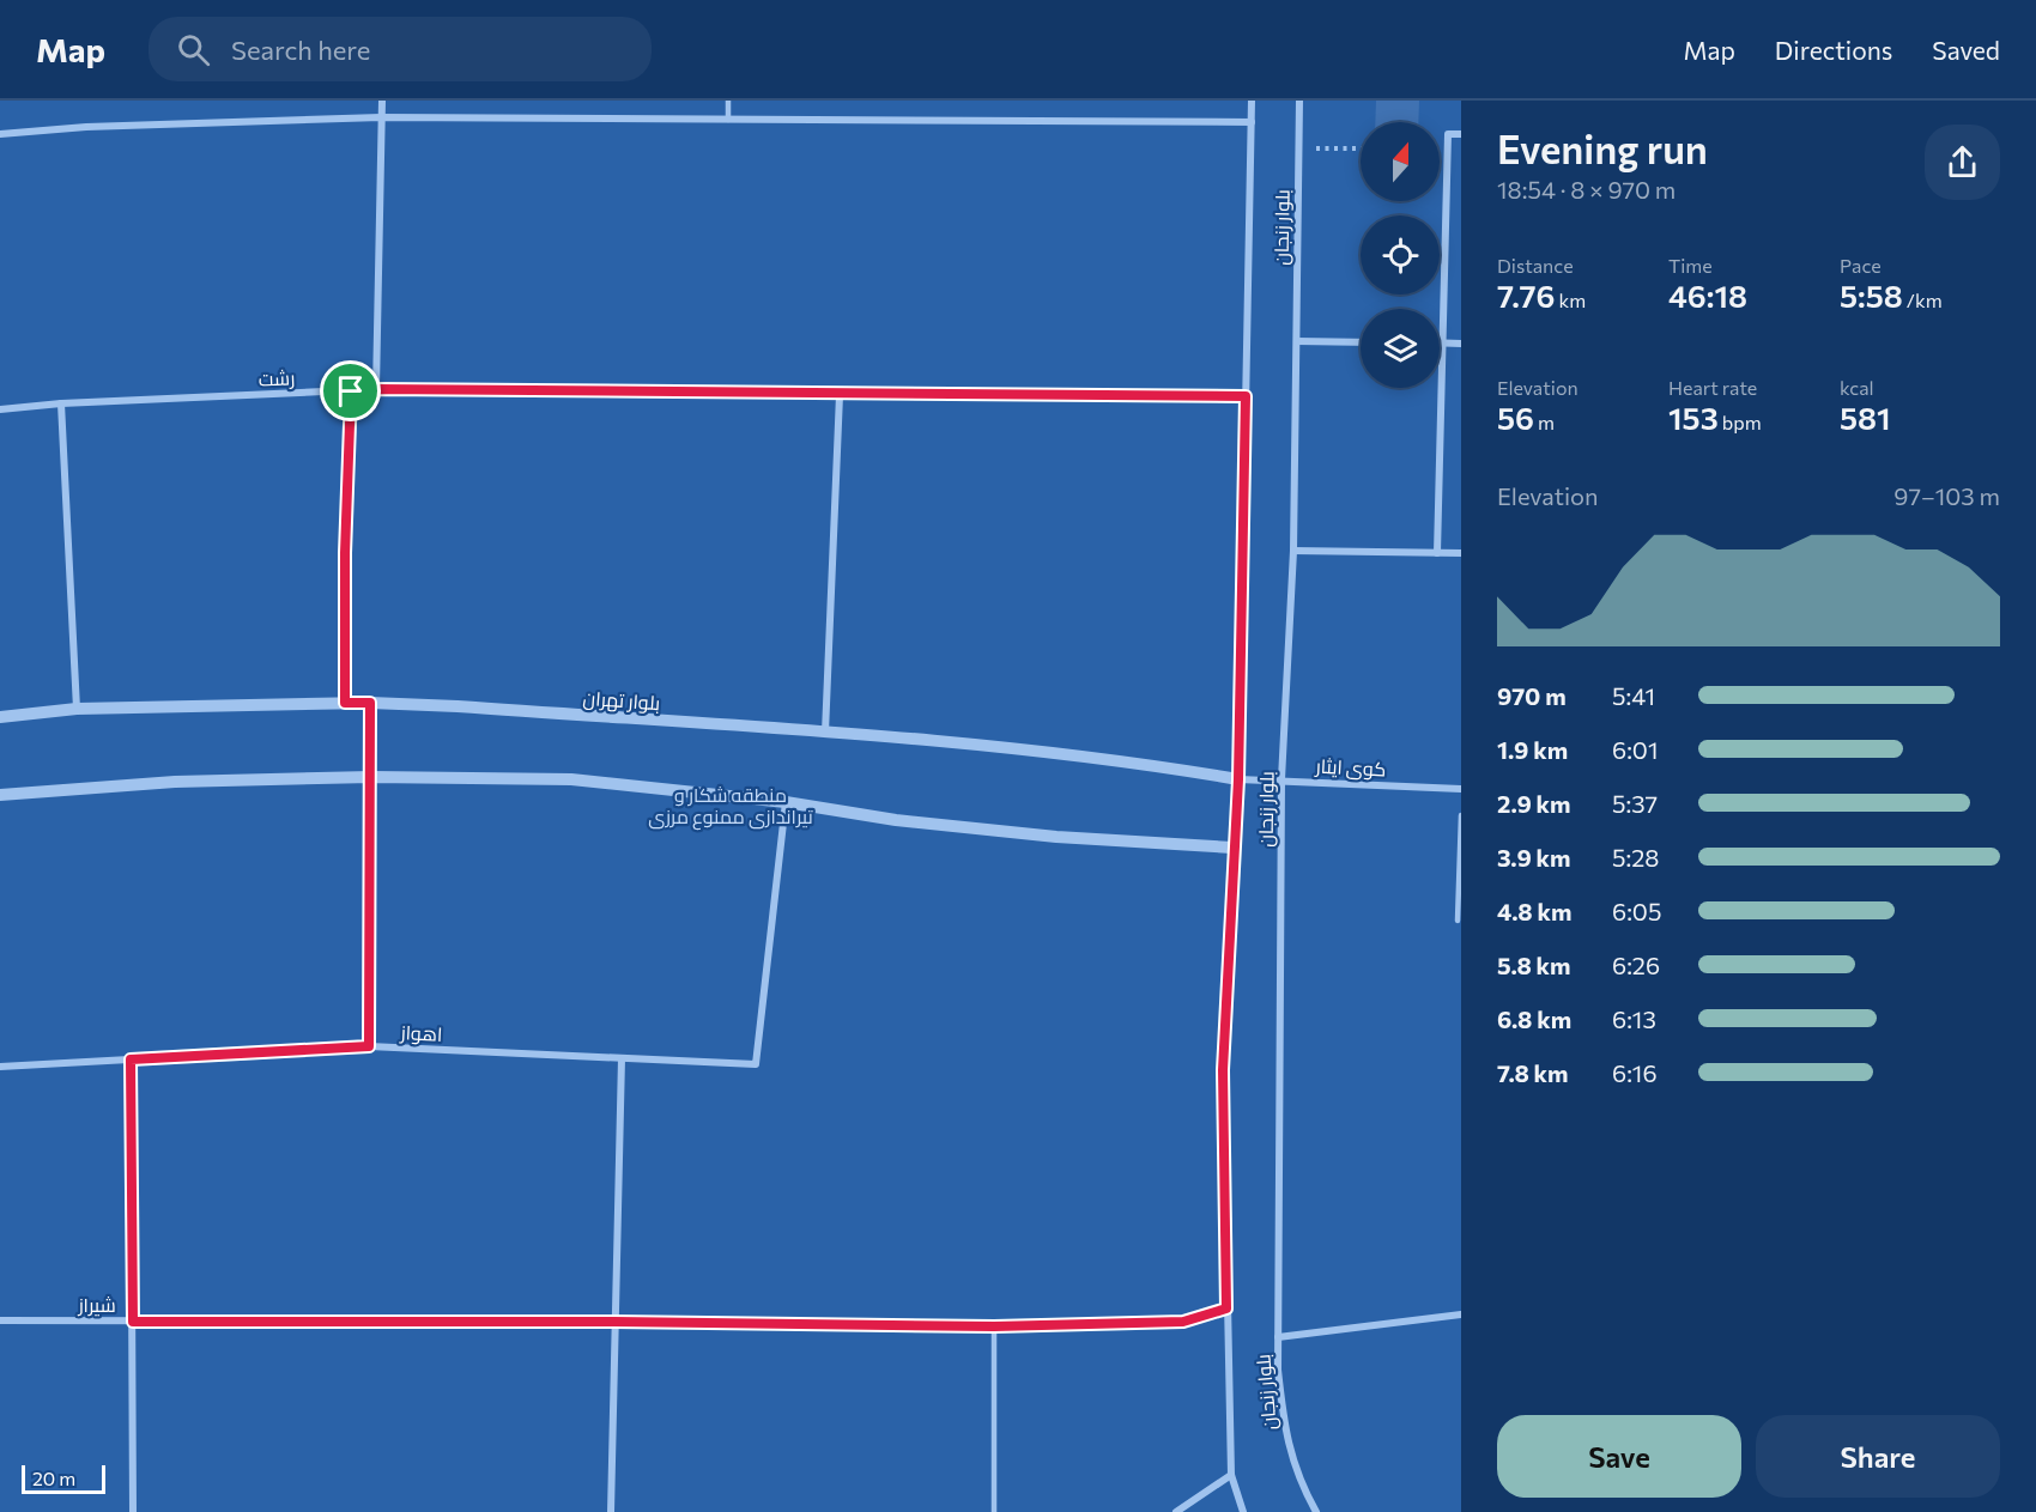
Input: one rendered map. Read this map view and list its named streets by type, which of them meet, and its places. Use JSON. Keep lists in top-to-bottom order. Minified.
{"streets":{"street":["بلوار زنجان","رشت","بلوار تهران","کوی ایثار","اهواز","شیراز"]},"crossings":[["بلوار زنجان","رشت"],["بلوار زنجان","بلوار تهران"],["بلوار زنجان","کوی ایثار"],["بلوار زنجان","شیراز"],["بلوار تهران","کوی ایثار"]],"parks":["منطقه شکار و تیراندازی ممنوع مرزی"],"scale_bar":"20 m","north":"top","page":{"header":"Map","search":"Search here","nav":["Map","Directions","Saved"],"heading":["Evening run","18:54 · 8 × 970 m"],"stats":[["Distance","7.76 km"],["Time","46:18"],["Pace","5:58 /km"],["Elevation","56 m"],["Heart rate","153 bpm"],["kcal","581"]],"chart":["Elevation","97–103 m"],"list":[{"name":"970 m","note":"5:41"},{"name":"1.9 km","note":"6:01"},{"name":"2.9 km","note":"5:37"},{"name":"3.9 km","note":"5:28"},{"name":"4.8 km","note":"6:05"},{"name":"5.8 km","note":"6:26"},{"name":"6.8 km","note":"6:13"},{"name":"7.8 km","note":"6:16"}],"buttons":["Save","Share"],"scale":"20 m"}}
